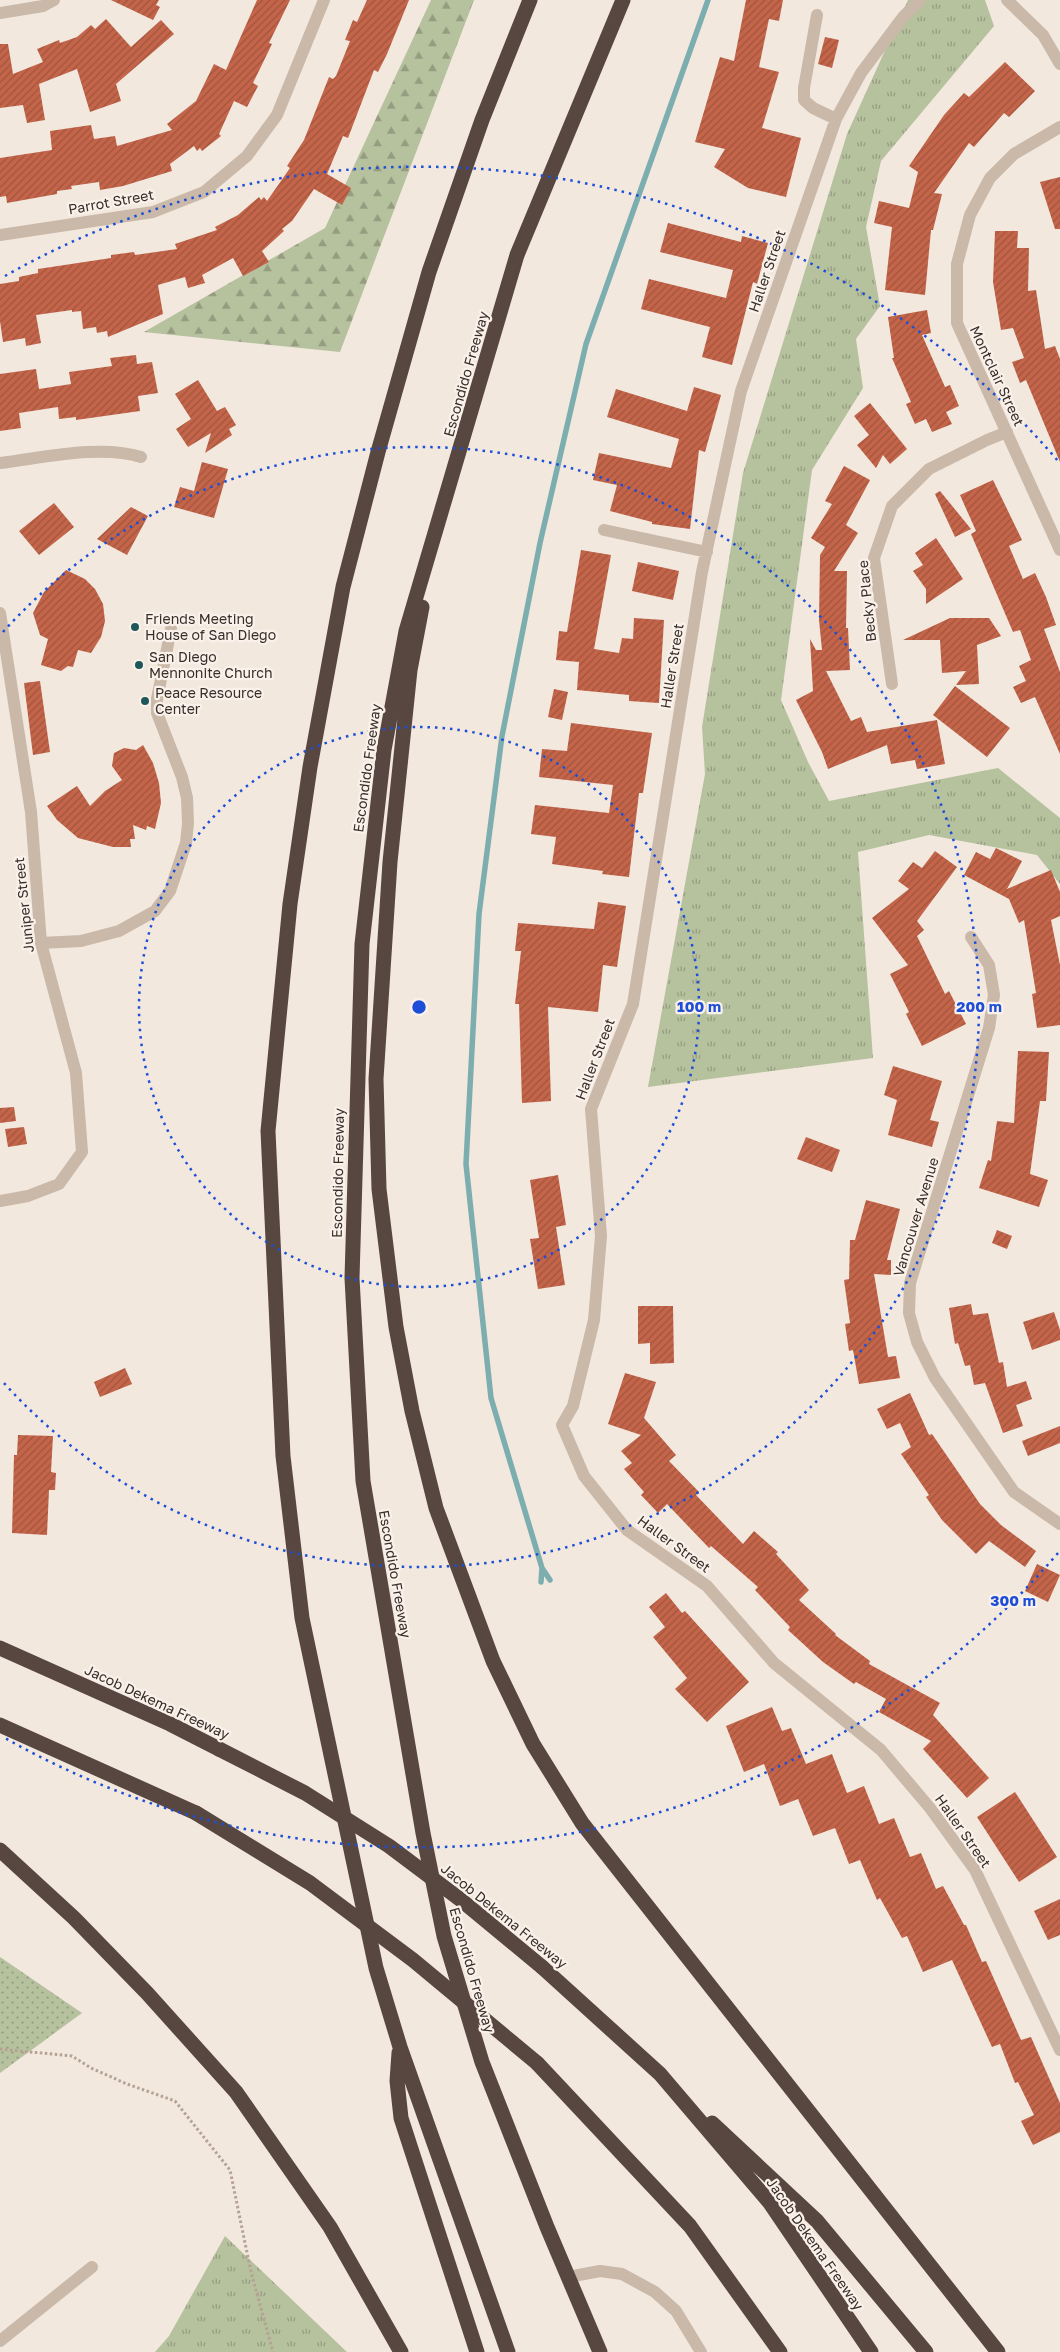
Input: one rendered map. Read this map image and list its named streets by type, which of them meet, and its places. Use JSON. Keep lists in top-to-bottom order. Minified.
{"streets":{"highway":["Escondido Freeway","Jacob Dekema Freeway"],"street":["Parrot Street","Haller Street","Montclair Street","Becky Place","Juniper Street","Vancouver Avenue"]},"crossings":[["Montclair Street","Becky Place"]],"places":["Friends Meeting House of San Diego","San Diego Mennonite Church","Peace Resource Center"],"rings":["100 m","200 m","300 m"]}
